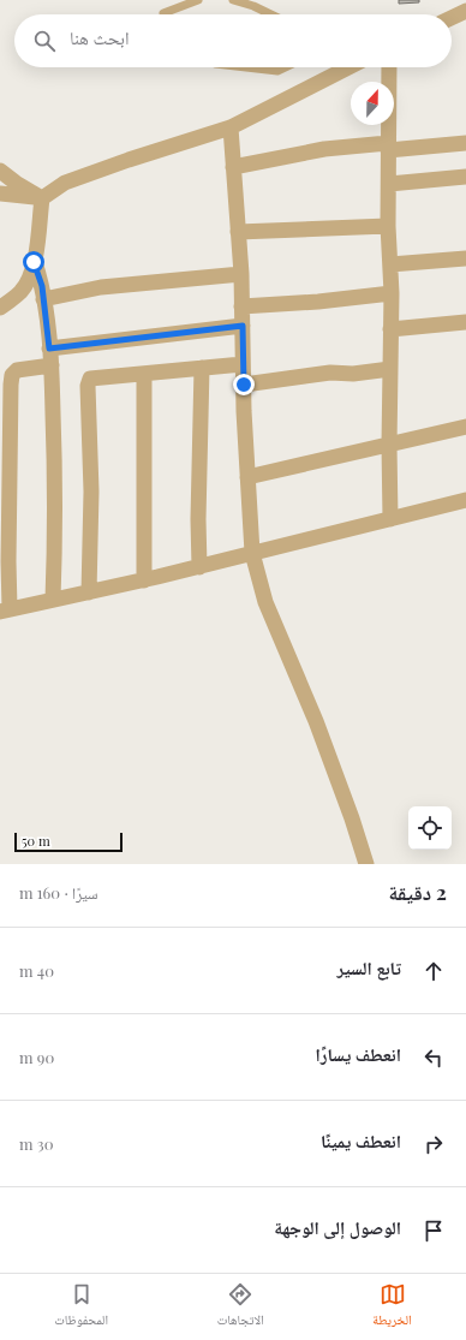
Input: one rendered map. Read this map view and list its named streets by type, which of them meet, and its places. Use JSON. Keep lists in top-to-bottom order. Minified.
{"scale_bar":"50 m","north":"top","page":{"search":"ابحث هنا","scale":"50 m","heading":["2 دقيقة","سيرًا · 160 m"],"list":[["تابع السير","40 m"],["انعطف يسارًا","90 m"],["انعطف يمينًا","30 m"],"الوصول إلى الوجهة"],"nav":["الخريطة","الاتجاهات","المحفوظات"]}}
